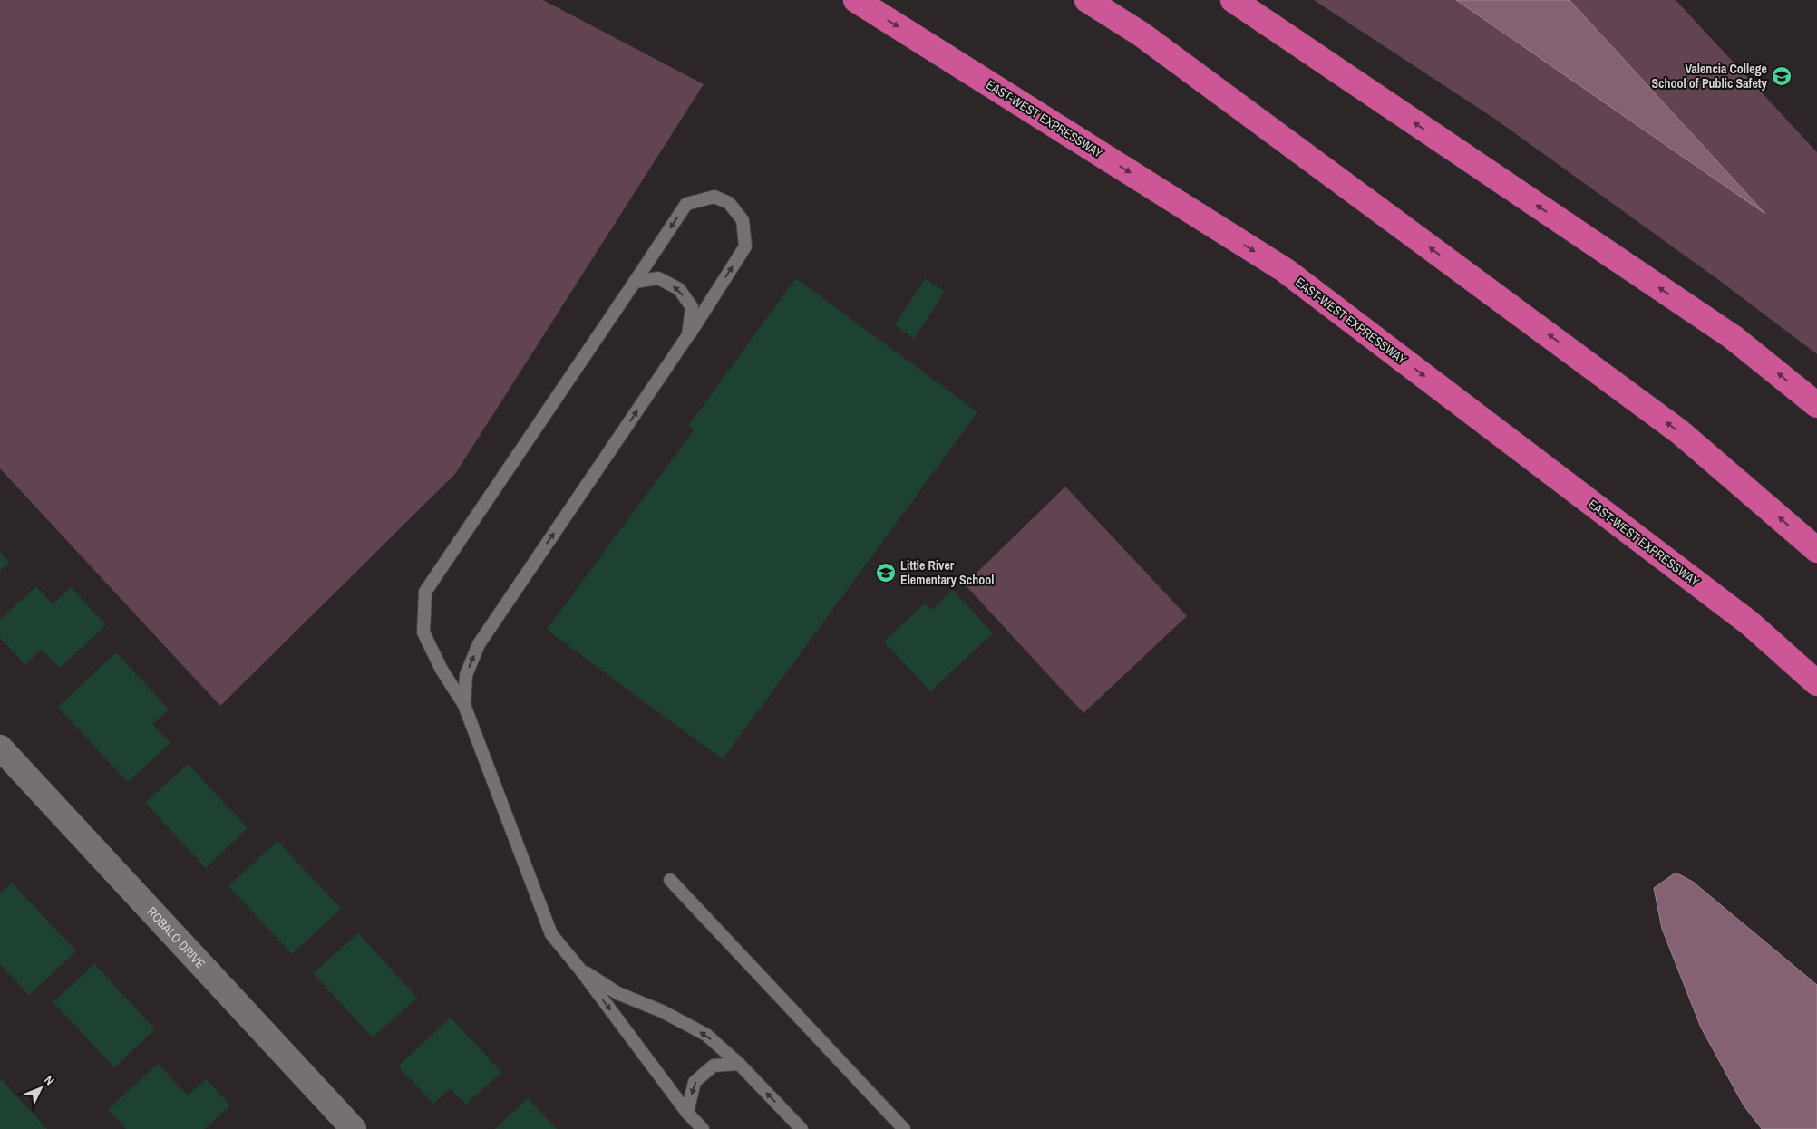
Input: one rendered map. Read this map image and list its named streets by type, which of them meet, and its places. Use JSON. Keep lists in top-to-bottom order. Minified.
{"streets":{"highway":["EAST-WEST EXPRESSWAY"],"street":["ROBALO DRIVE"]},"places":{"school or university":["Valencia College School of Public Safety","Little River Elementary School"]},"north":"top right"}
